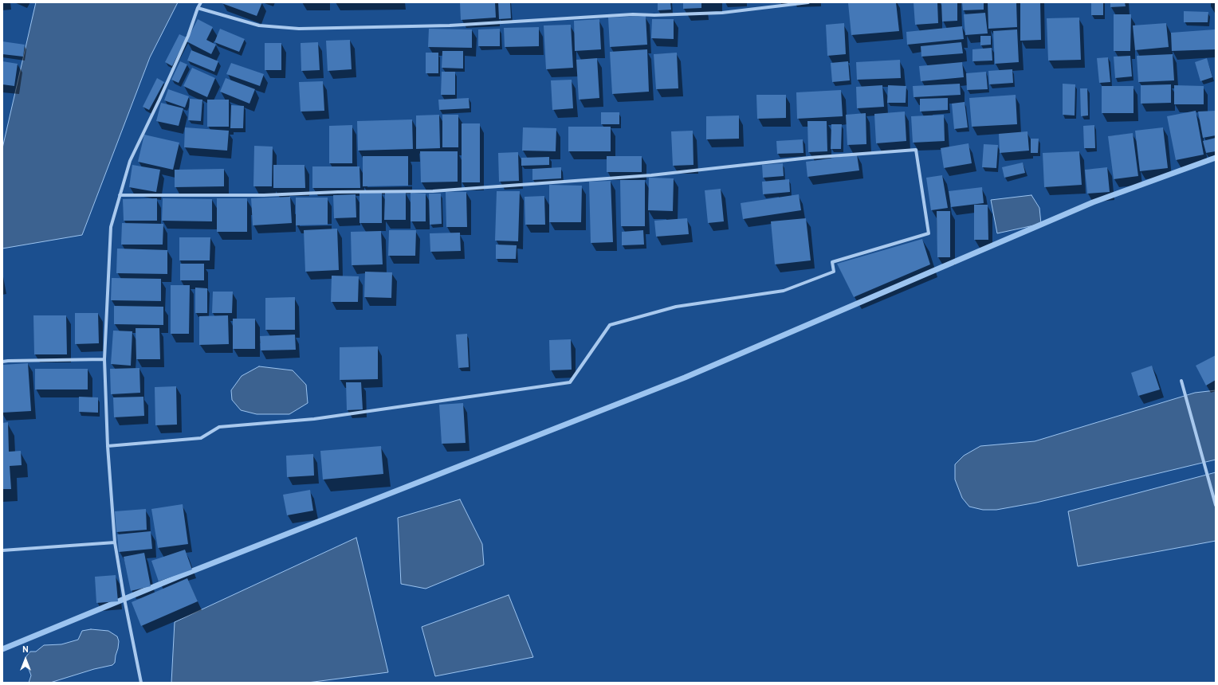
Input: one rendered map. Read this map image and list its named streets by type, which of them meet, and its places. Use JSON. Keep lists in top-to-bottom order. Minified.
{"north":"top"}
